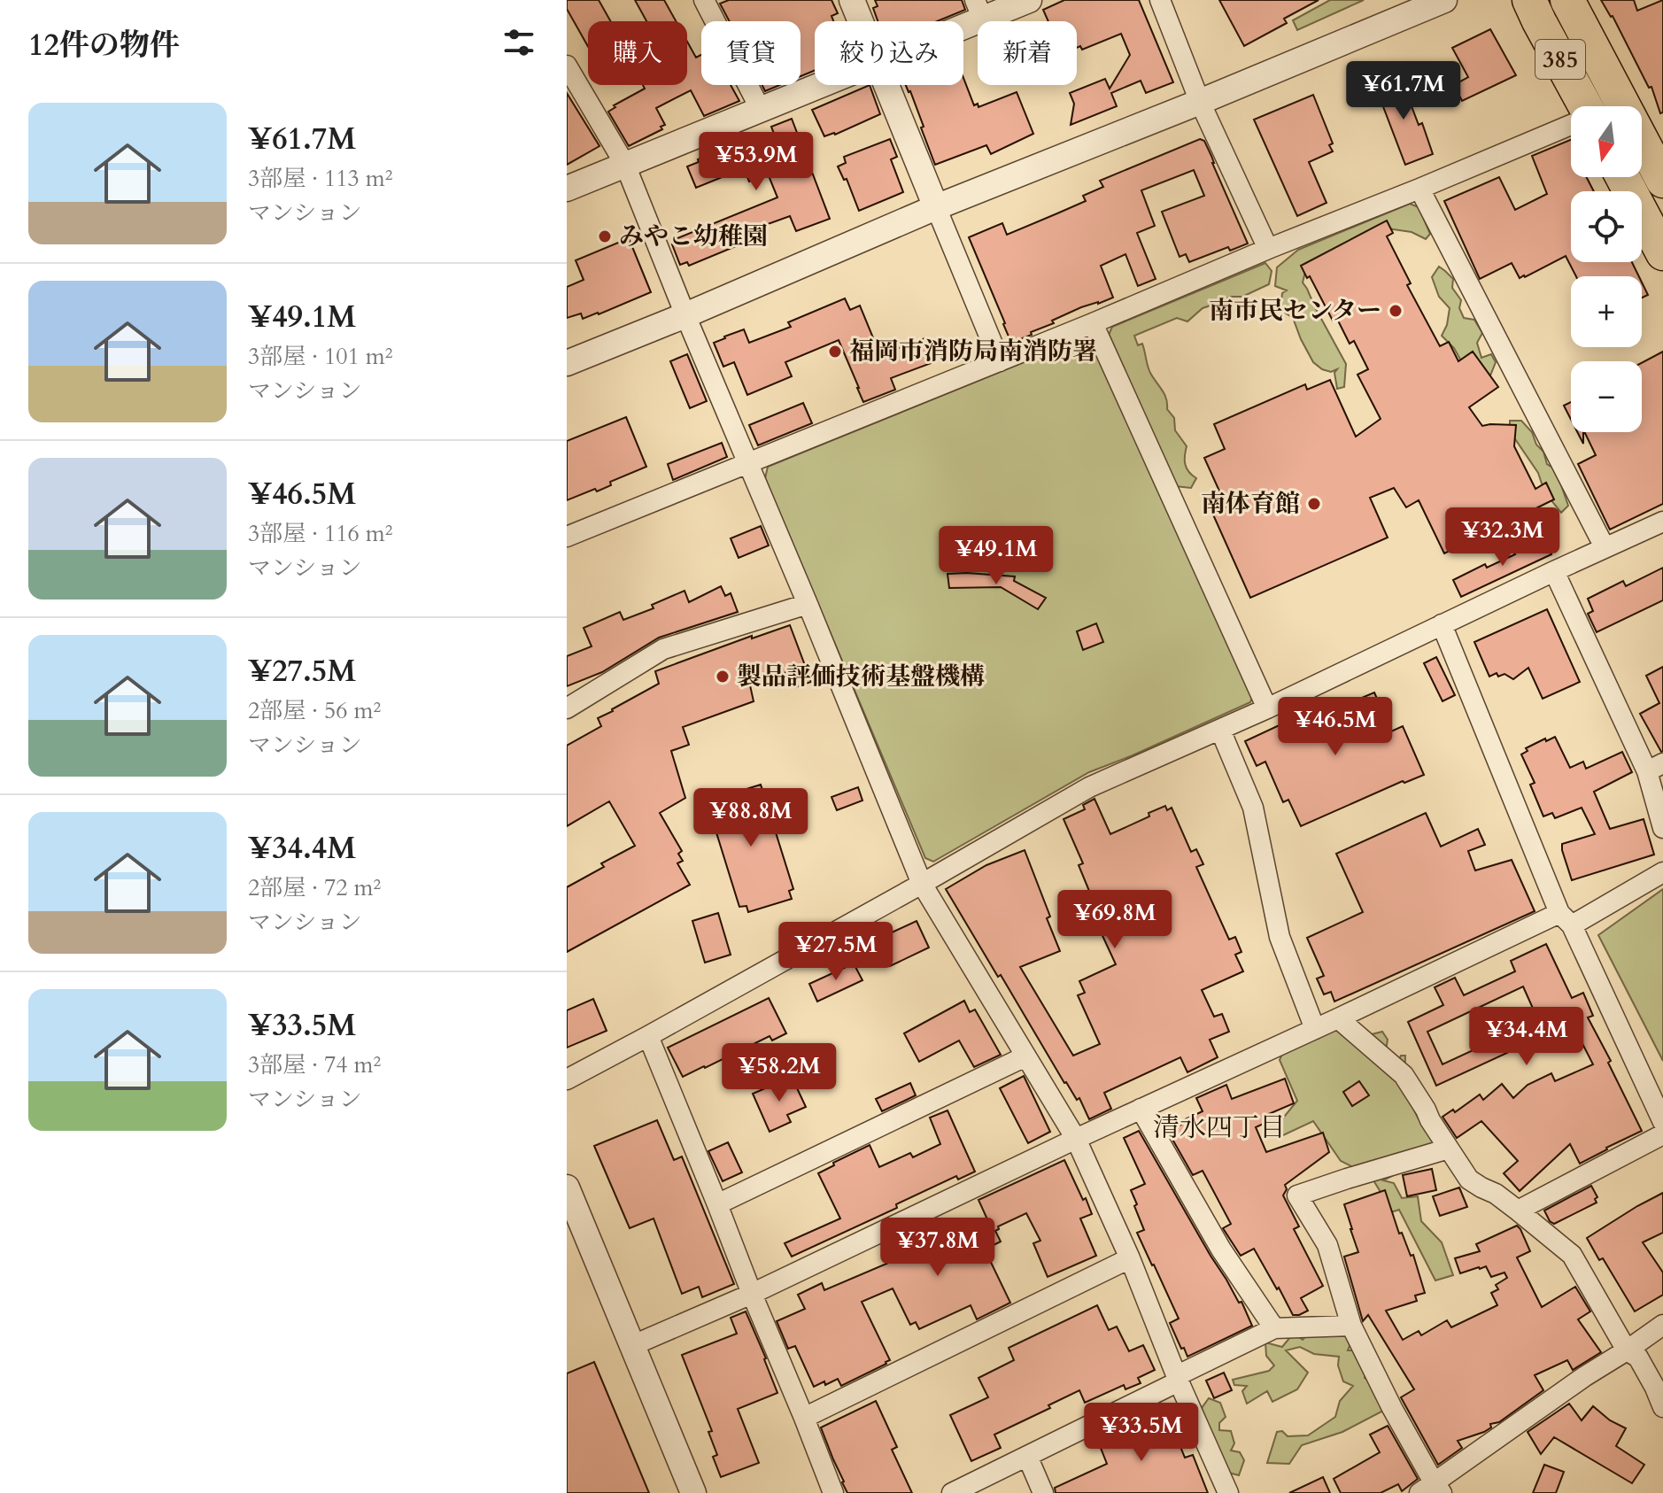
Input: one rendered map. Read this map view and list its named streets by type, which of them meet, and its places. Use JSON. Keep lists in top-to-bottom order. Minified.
{"streets":{"highway":["385"]},"districts":["清水四丁目"],"places":["みやこ幼稚園","南市民センター","福岡市消防局南消防署","南体育館","製品評価技術基盤機構"],"north":"bottom","page":{"heading":"12件の物件","chip":["購入","賃貸","絞り込み","新着"],"price":["¥61.7M","¥53.9M","¥32.3M","¥49.1M","¥46.5M","¥88.8M","¥69.8M","¥27.5M","¥34.4M","¥58.2M","¥37.8M","¥33.5M"],"list":[{"name":"¥61.7M","note":"3部屋 · 113 m² · マンション"},{"name":"¥49.1M","note":"3部屋 · 101 m² · マンション"},{"name":"¥46.5M","note":"3部屋 · 116 m² · マンション"},{"name":"¥27.5M","note":"2部屋 · 56 m² · マンション"},{"name":"¥34.4M","note":"2部屋 · 72 m² · マンション"},{"name":"¥33.5M","note":"3部屋 · 74 m² · マンション"}],"map_buttons":["+","−"]}}
